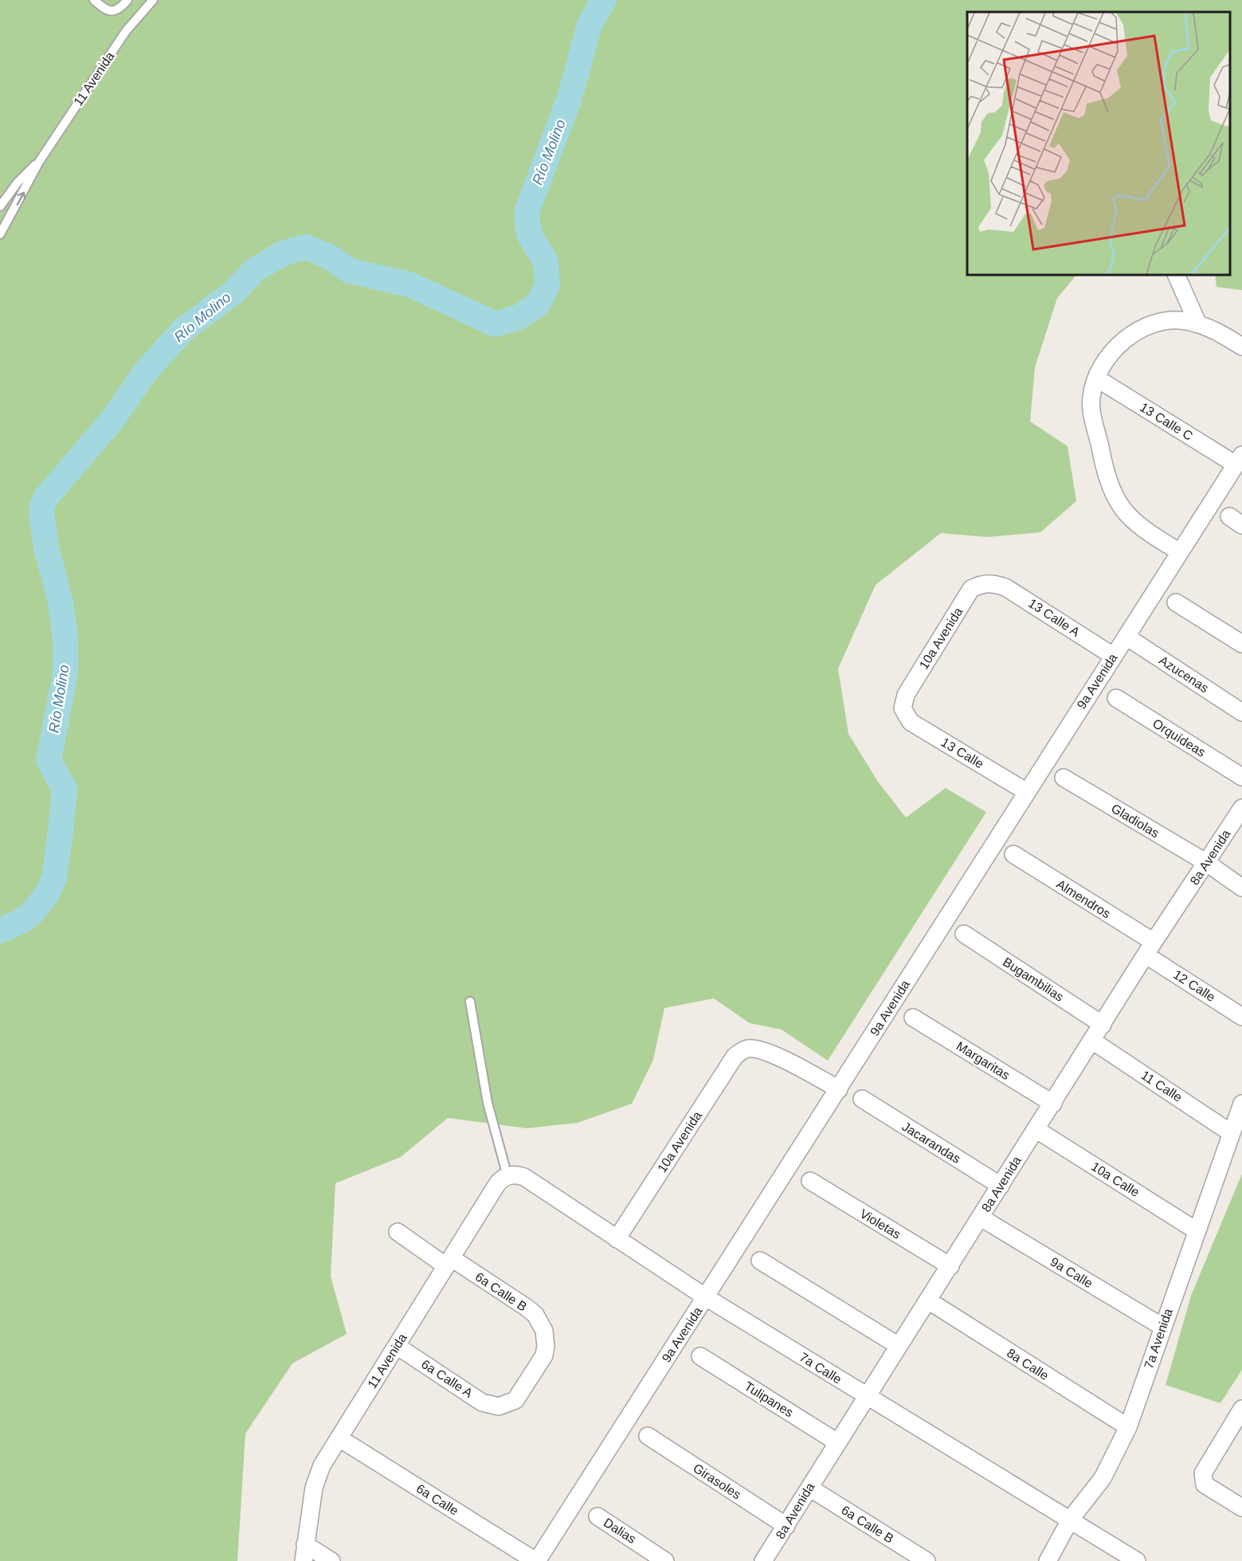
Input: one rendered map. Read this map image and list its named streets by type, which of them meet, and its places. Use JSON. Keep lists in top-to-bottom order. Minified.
{"streets":{"street":["11 Avenida","13 Calle C","13 Calle A","10a Avenida","Azucenas","9a Avenida","Orquídeas","13 Calle","Gladiolas","8a Avenida","Almendros","Bugambilias","12 Calle","Margaritas","11 Calle","Jacarandas","10a Calle","Violetas","9a Calle","6a Calle B","7a Avenida","8a Calle","7a Calle","6a Calle A","Tulipanes","Girasoles","6a Calle","Dalias"]},"crossings":[["11 Avenida","6a Calle B"],["11 Avenida","7a Calle"],["11 Avenida","6a Calle A"],["11 Avenida","6a Calle"],["13 Calle C","9a Avenida"],["13 Calle A","10a Avenida"],["13 Calle A","9a Avenida"],["10a Avenida","9a Avenida"],["10a Avenida","13 Calle"],["10a Avenida","7a Calle"],["Azucenas","9a Avenida"],["9a Avenida","13 Calle"],["9a Avenida","7a Calle"],["9a Avenida","6a Calle"],["Gladiolas","8a Avenida"],["8a Avenida","Almendros"],["8a Avenida","Bugambilias"],["8a Avenida","12 Calle"],["8a Avenida","Margaritas"],["8a Avenida","11 Calle"],["8a Avenida","Jacarandas"],["8a Avenida","10a Calle"],["8a Avenida","Violetas"],["8a Avenida","9a Calle"],["8a Avenida","6a Calle B"],["8a Avenida","8a Calle"],["8a Avenida","7a Calle"],["8a Avenida","Tulipanes"],["8a Avenida","Girasoles"],["Almendros","12 Calle"],["11 Calle","7a Avenida"],["10a Calle","7a Avenida"],["9a Calle","7a Avenida"],["6a Calle B","6a Calle A"],["7a Avenida","8a Calle"],["7a Avenida","7a Calle"]],"water":["Río Molino"]}
